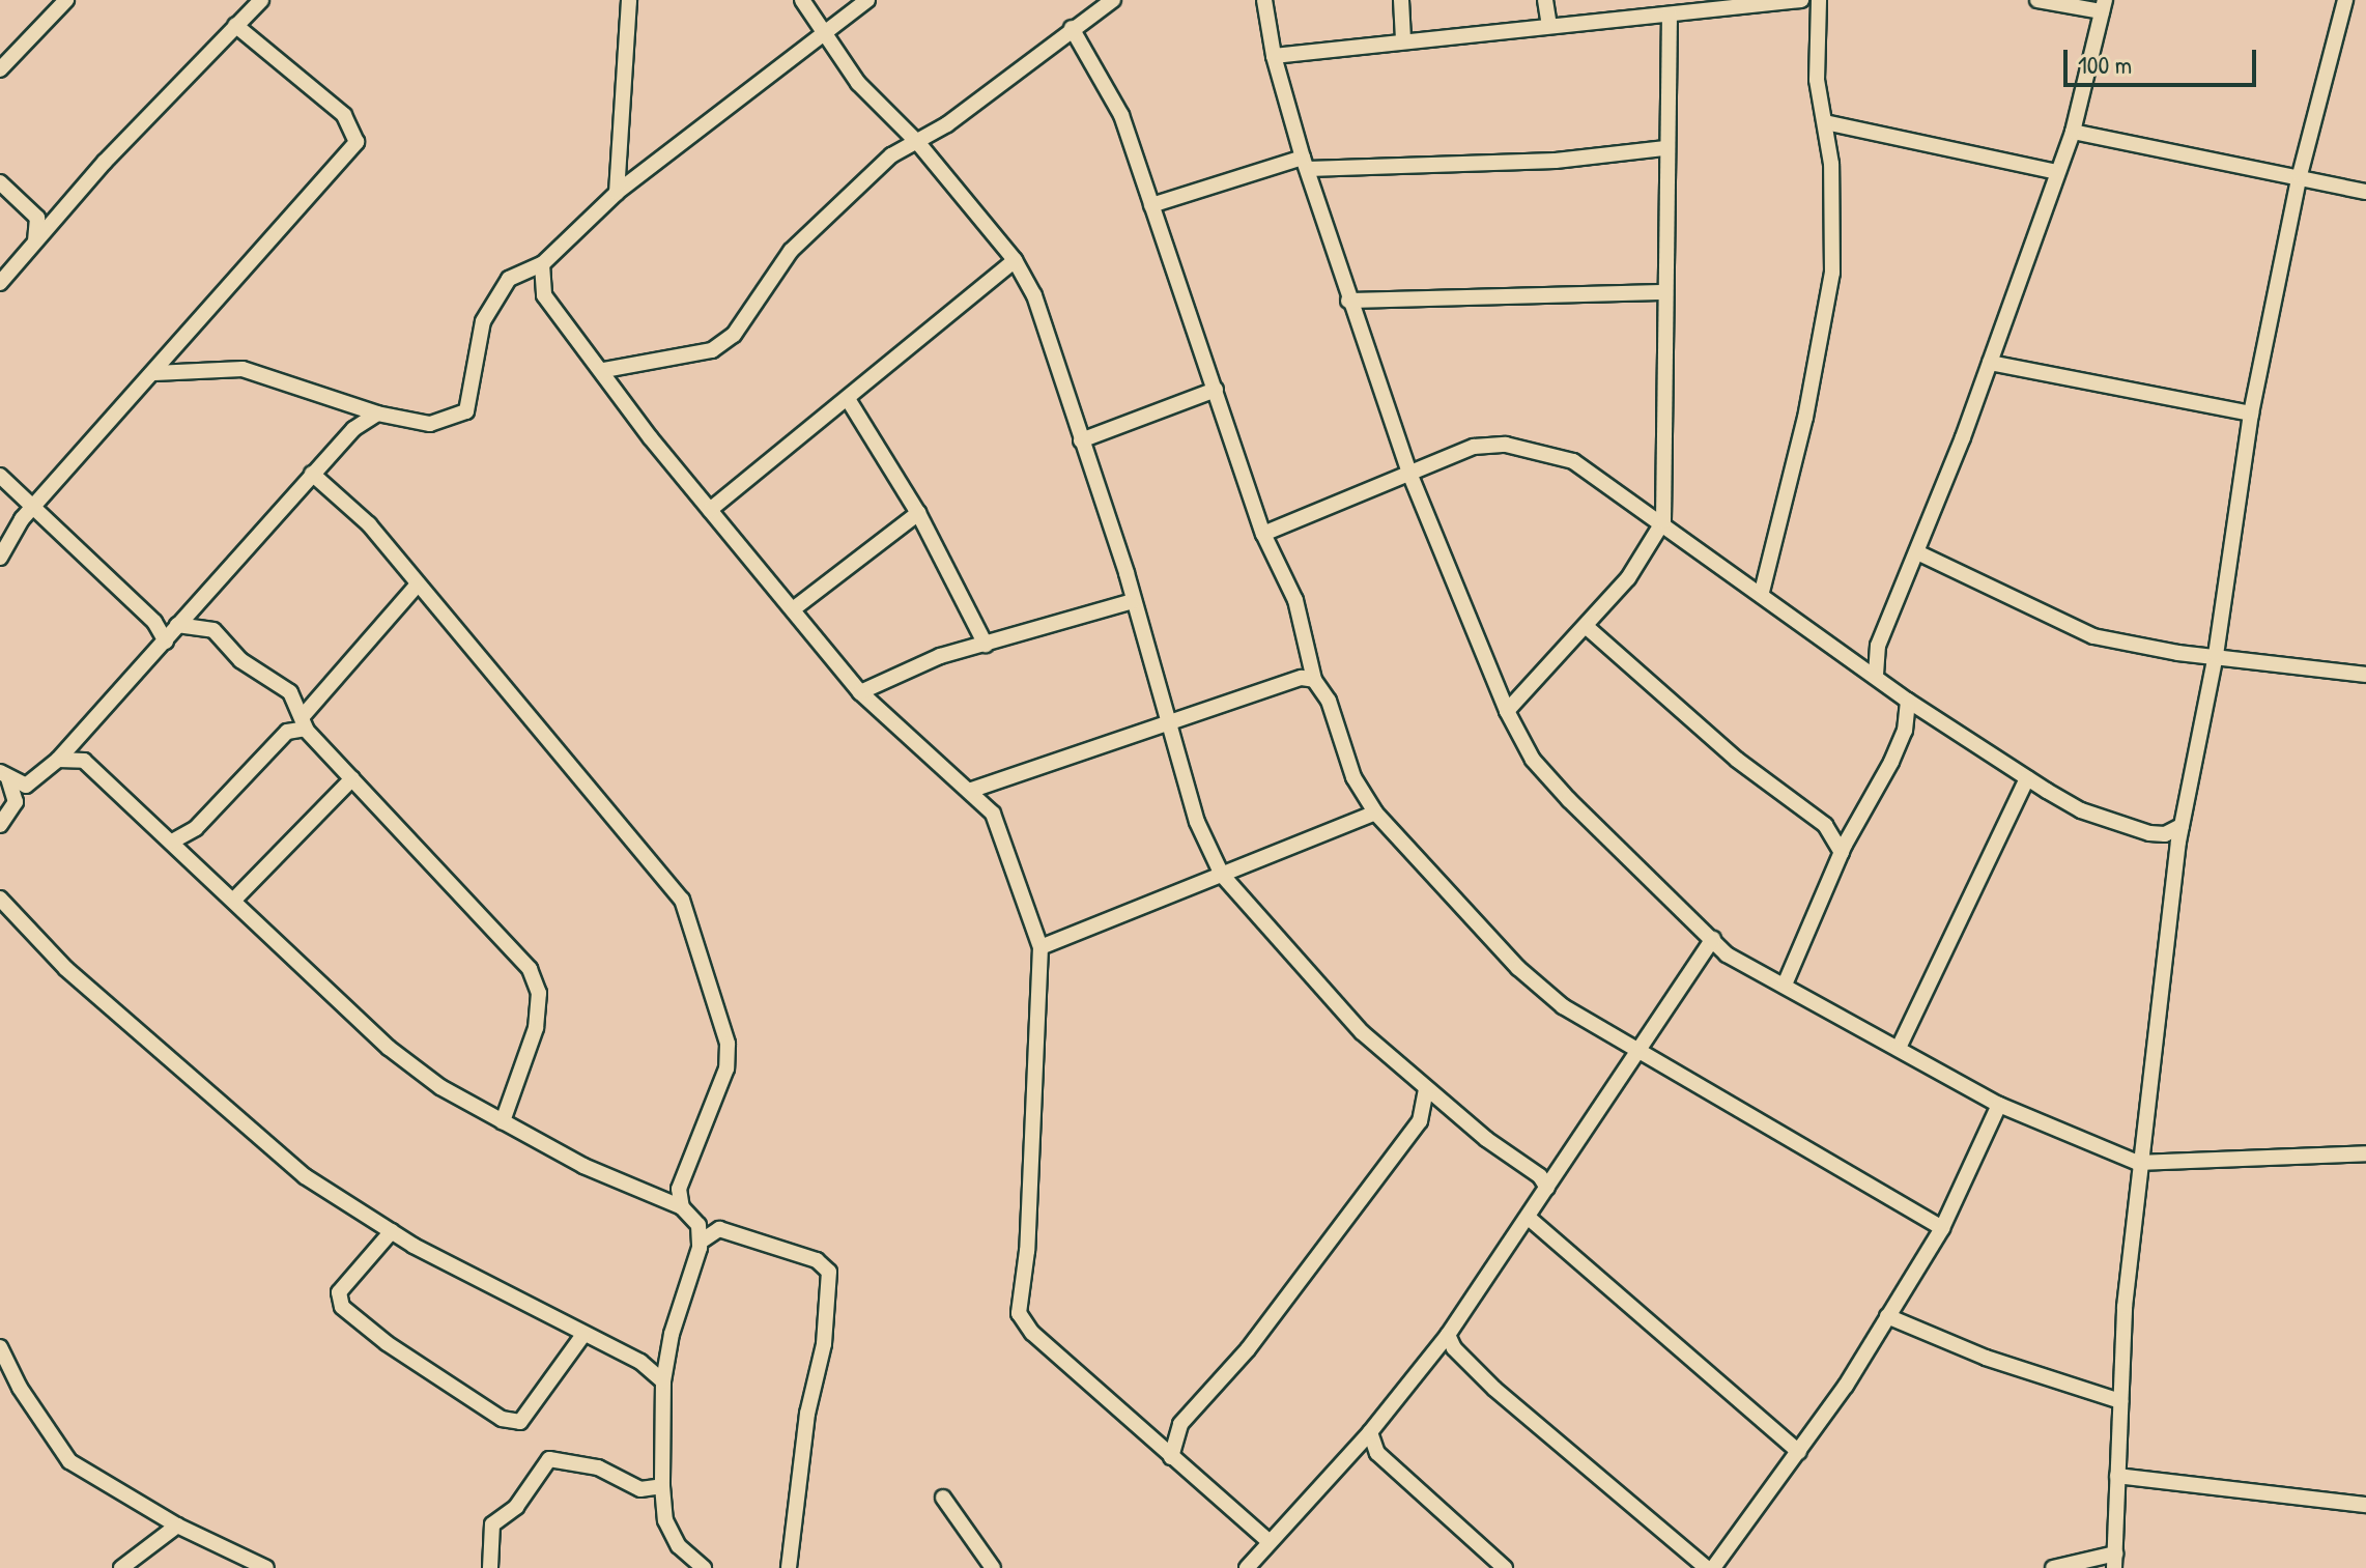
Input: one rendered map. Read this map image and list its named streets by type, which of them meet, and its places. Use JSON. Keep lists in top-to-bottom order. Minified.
{"scale_bar":"100 m"}
